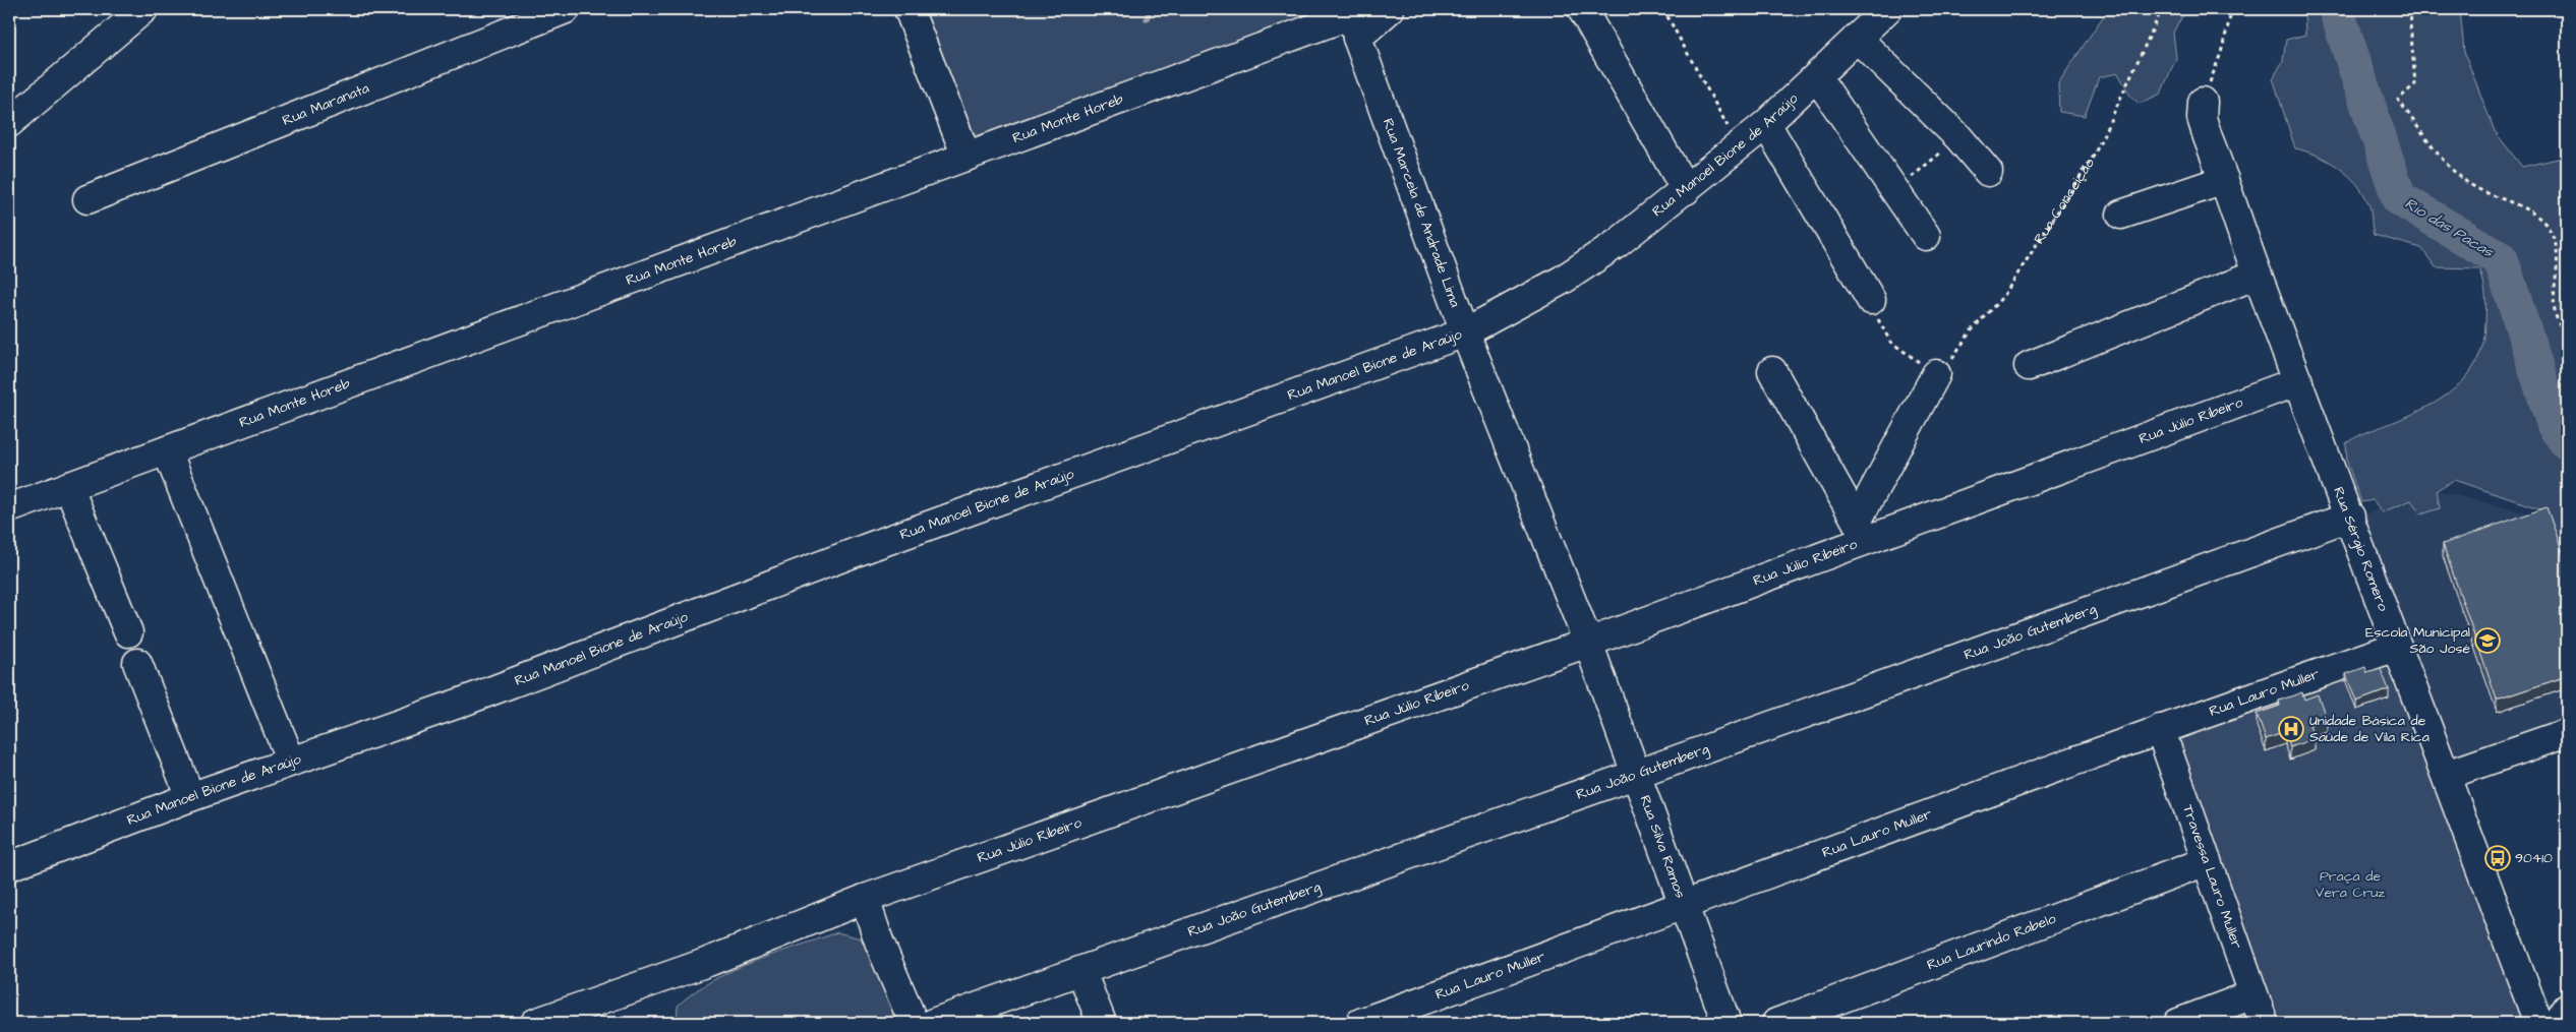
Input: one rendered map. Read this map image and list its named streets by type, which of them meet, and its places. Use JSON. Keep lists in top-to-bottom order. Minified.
{"streets":{"street":["Rua Maranata","Rua Monte Horeb","Rua Manoel Bione de Araújo","Rua Marcela de Andrade Lima","Rua Júlio Ribeiro","Rua Sérgio Romero","Rua João Gutemberg","Rua Lauro Muller","Rua Silva Ramos","Travessa Lauro Muller","Rua Laurindo Rabelo"],"path":["Rua Conceição"]},"crossings":[["Rua Monte Horeb","Rua Marcela de Andrade Lima"],["Rua Manoel Bione de Araújo","Rua Marcela de Andrade Lima"],["Rua Marcela de Andrade Lima","Rua Júlio Ribeiro"],["Rua Marcela de Andrade Lima","Rua Silva Ramos"],["Rua Júlio Ribeiro","Rua Sérgio Romero"],["Rua Júlio Ribeiro","Rua Silva Ramos"],["Rua Sérgio Romero","Rua João Gutemberg"],["Rua Sérgio Romero","Rua Lauro Muller"],["Rua João Gutemberg","Rua Silva Ramos"],["Rua Lauro Muller","Rua Silva Ramos"],["Rua Lauro Muller","Travessa Lauro Muller"],["Travessa Lauro Muller","Rua Laurindo Rabelo"]],"water":["Rio das Pacas"],"parks":["Praça de Vera Cruz"],"places":{"school or university":["Escola Municipal São José"],"hospital":["Unidade Básica de Saúde de Vila Rica"],"bus stop":["90410"]}}
